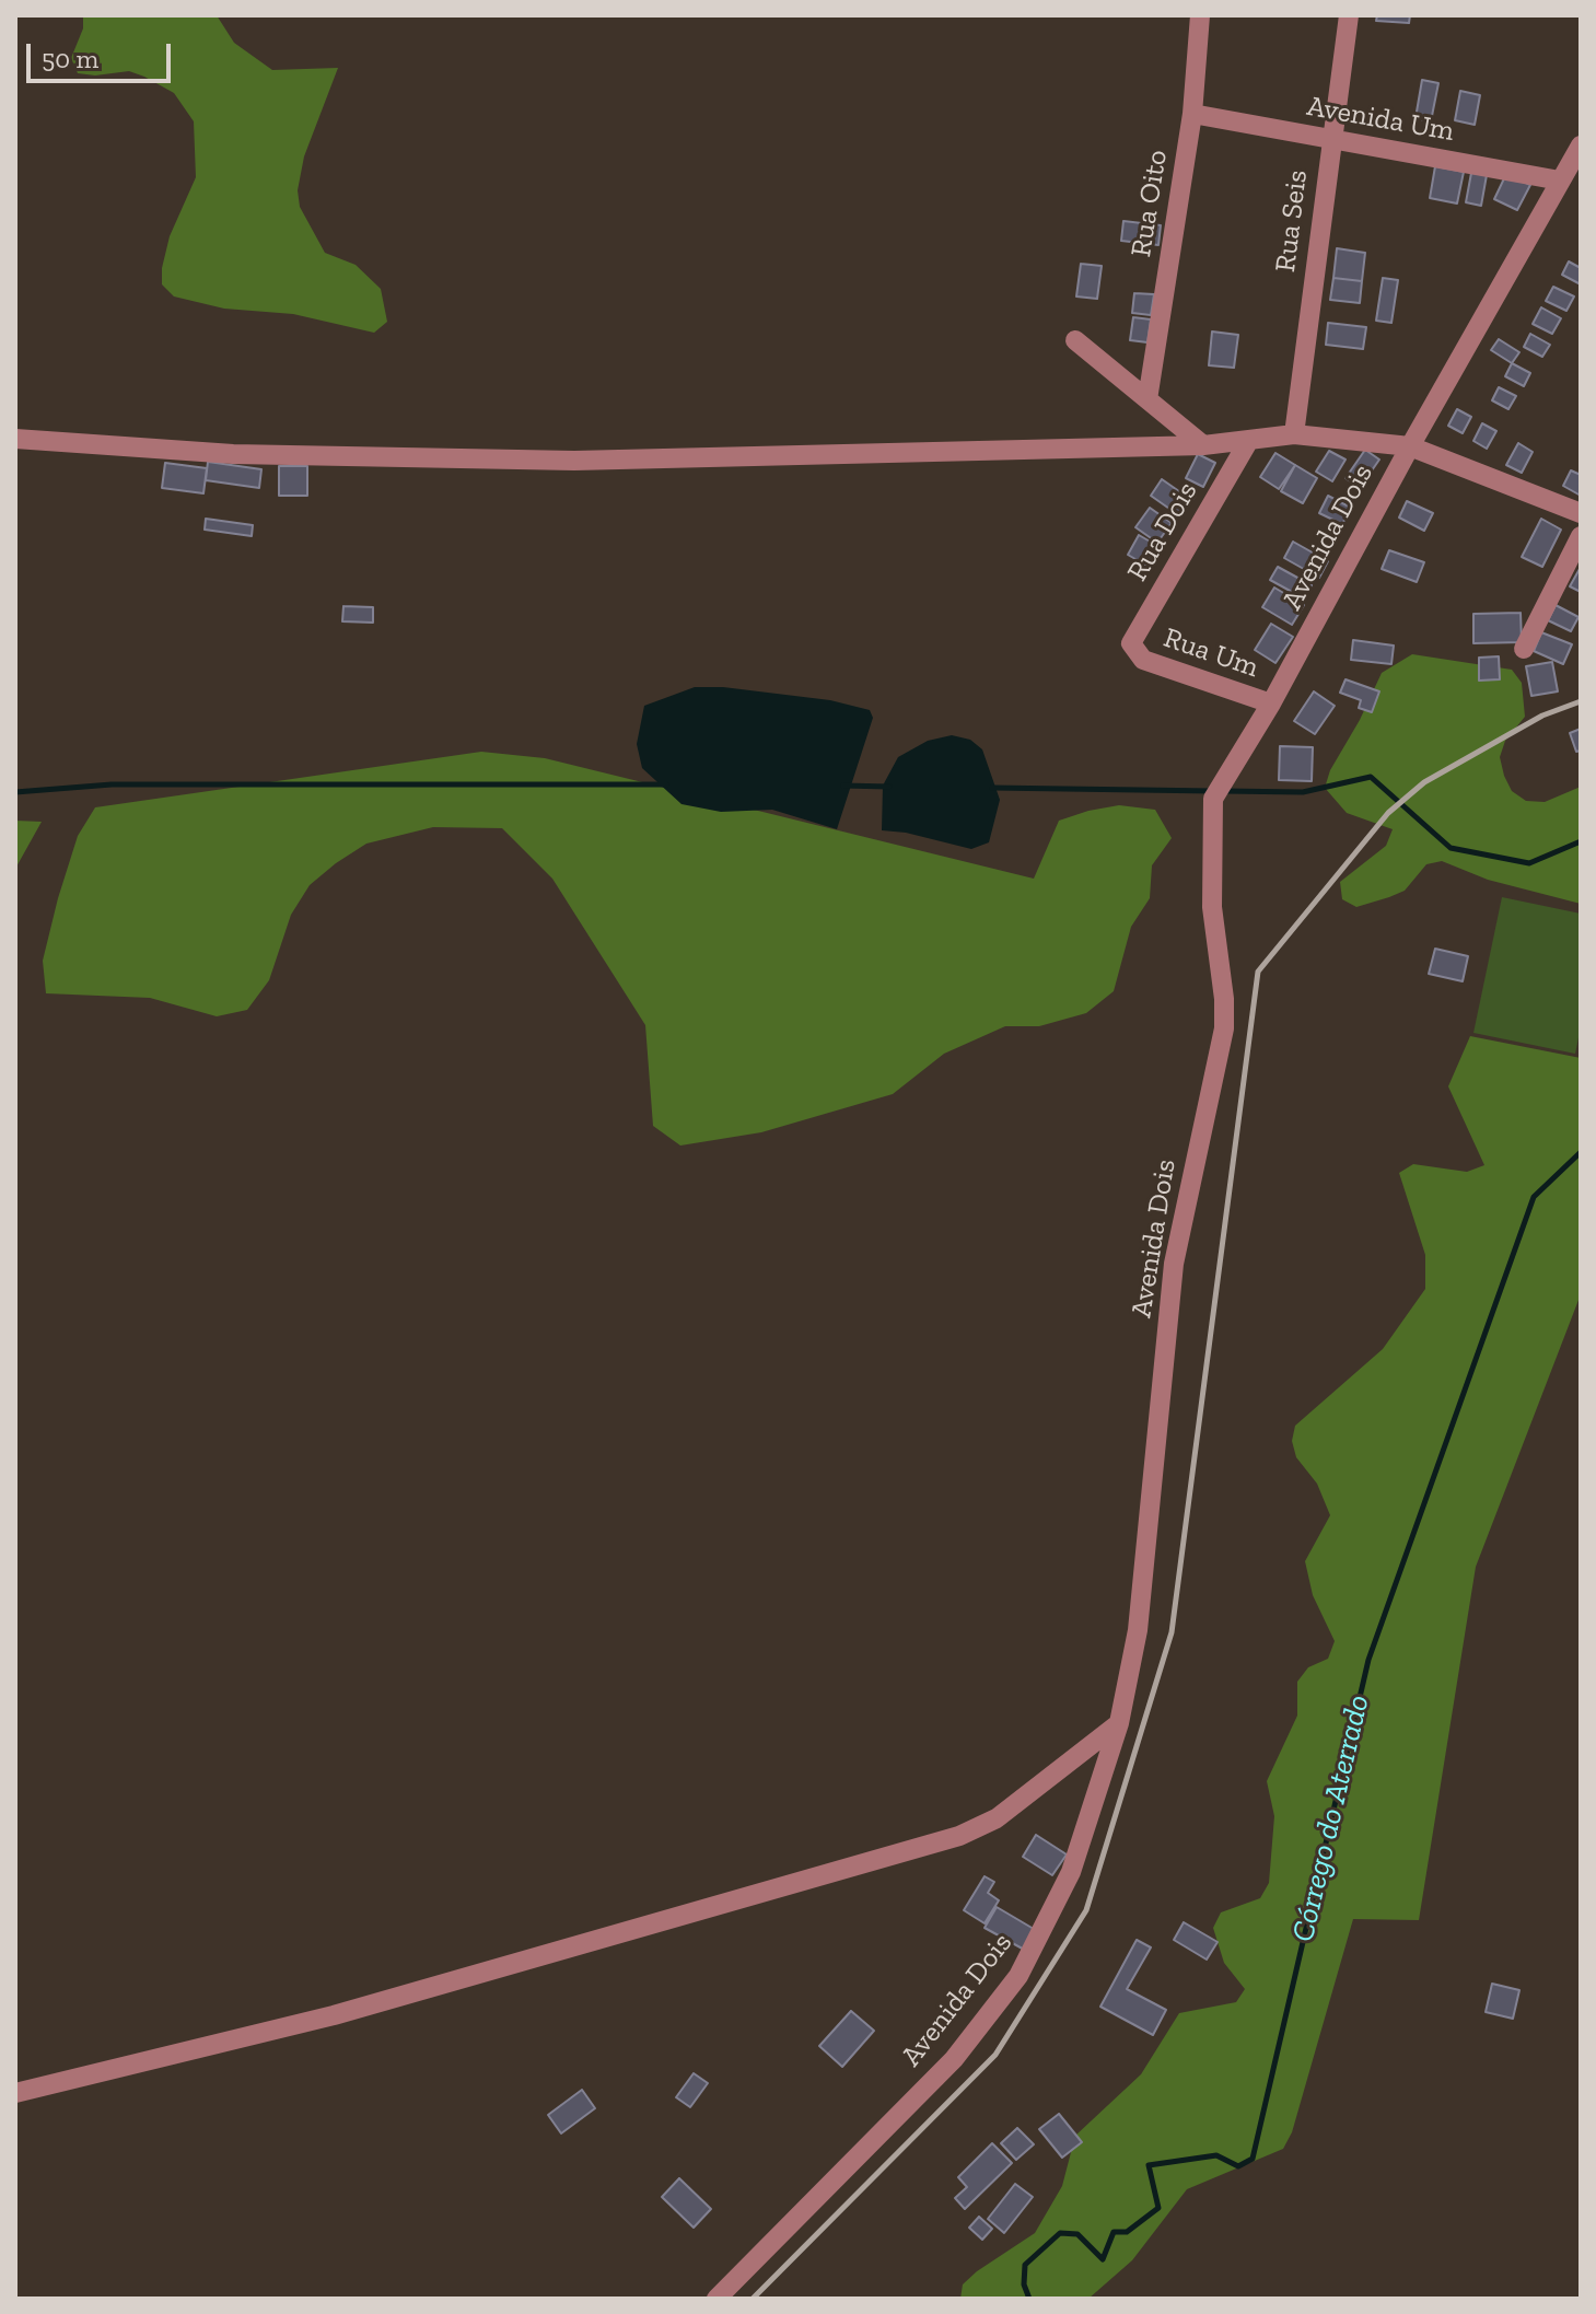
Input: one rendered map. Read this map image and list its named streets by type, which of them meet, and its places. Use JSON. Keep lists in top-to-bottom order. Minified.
{"streets":{"street":["Avenida Um","Rua Oito","Rua Seis","Rua Dois","Avenida Dois","Rua Um"]},"crossings":[["Avenida Um","Rua Oito"],["Avenida Um","Rua Seis"],["Avenida Um","Avenida Dois"],["Rua Dois","Rua Um"],["Avenida Dois","Rua Um"]],"water":["Córrego do Aterrado"],"scale_bar":"50 m"}
